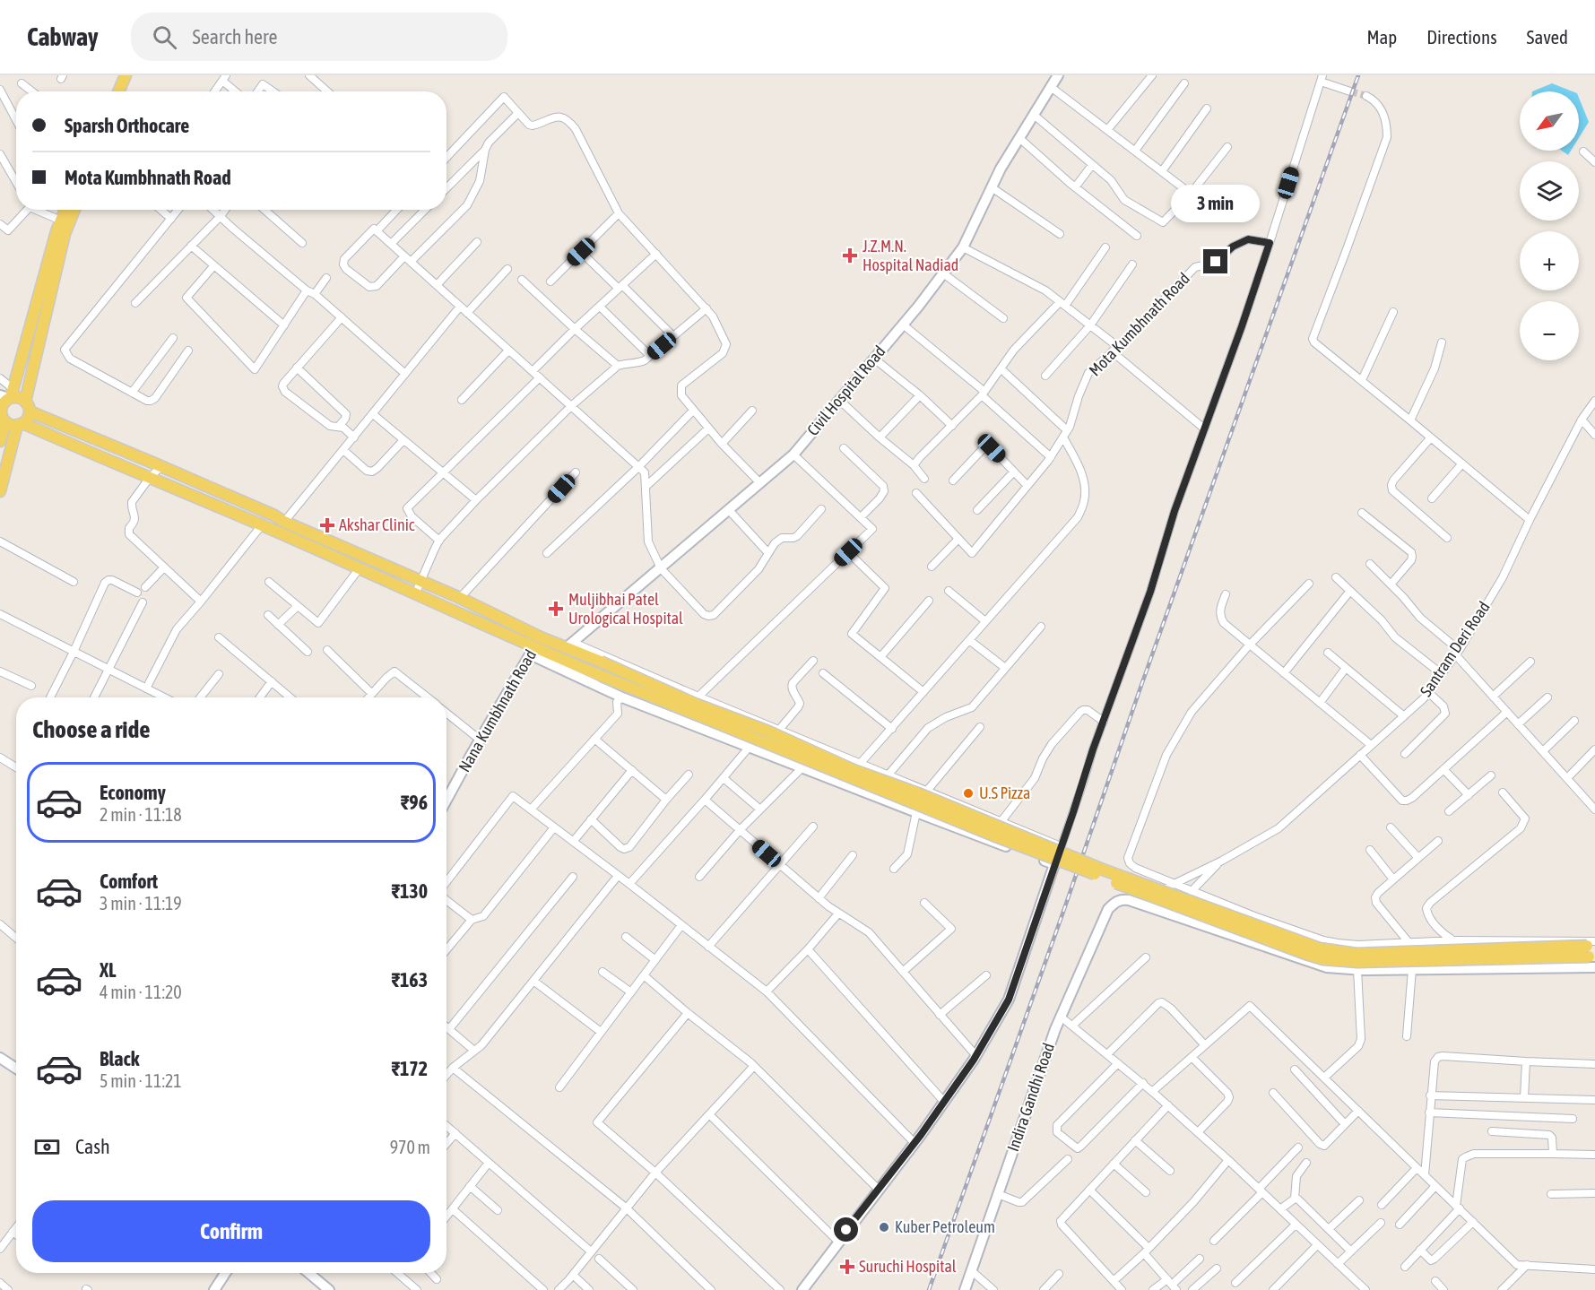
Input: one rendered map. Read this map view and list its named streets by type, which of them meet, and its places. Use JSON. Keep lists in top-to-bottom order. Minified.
{"streets":{"street":["Mota Kumbhnath Road","Civil Hospital Road","Santram Deri Road","Nana Kumbhnath Road","Indira Gandhi Road"]},"crossings":[["Santram Deri Road","Indira Gandhi Road"]],"places":{"health":["J.Z.M.N. Hospital Nadiad","Akshar Clinic","Muljibhai Patel Urological Hospital","Suruchi Hospital"],"other":["U.S Pizza","Kuber Petroleum"]},"north":"bottom left","page":{"header":"Cabway","search":"Search here","nav":["Map","Directions","Saved"],"map_buttons":["+","−"],"banner":["Sparsh Orthocare","Mota Kumbhnath Road"],"bubble":"3 min","heading":"Choose a ride","list":[{"name":"Economy","note":"2 min · 11:18","value":"₹96"},{"name":"Comfort","note":"3 min · 11:19","value":"₹130"},{"name":"XL","note":"4 min · 11:20","value":"₹163"},{"name":"Black","note":"5 min · 11:21","value":"₹172"}],"pay":["Cash","970 m"],"buttons":"Confirm"}}
